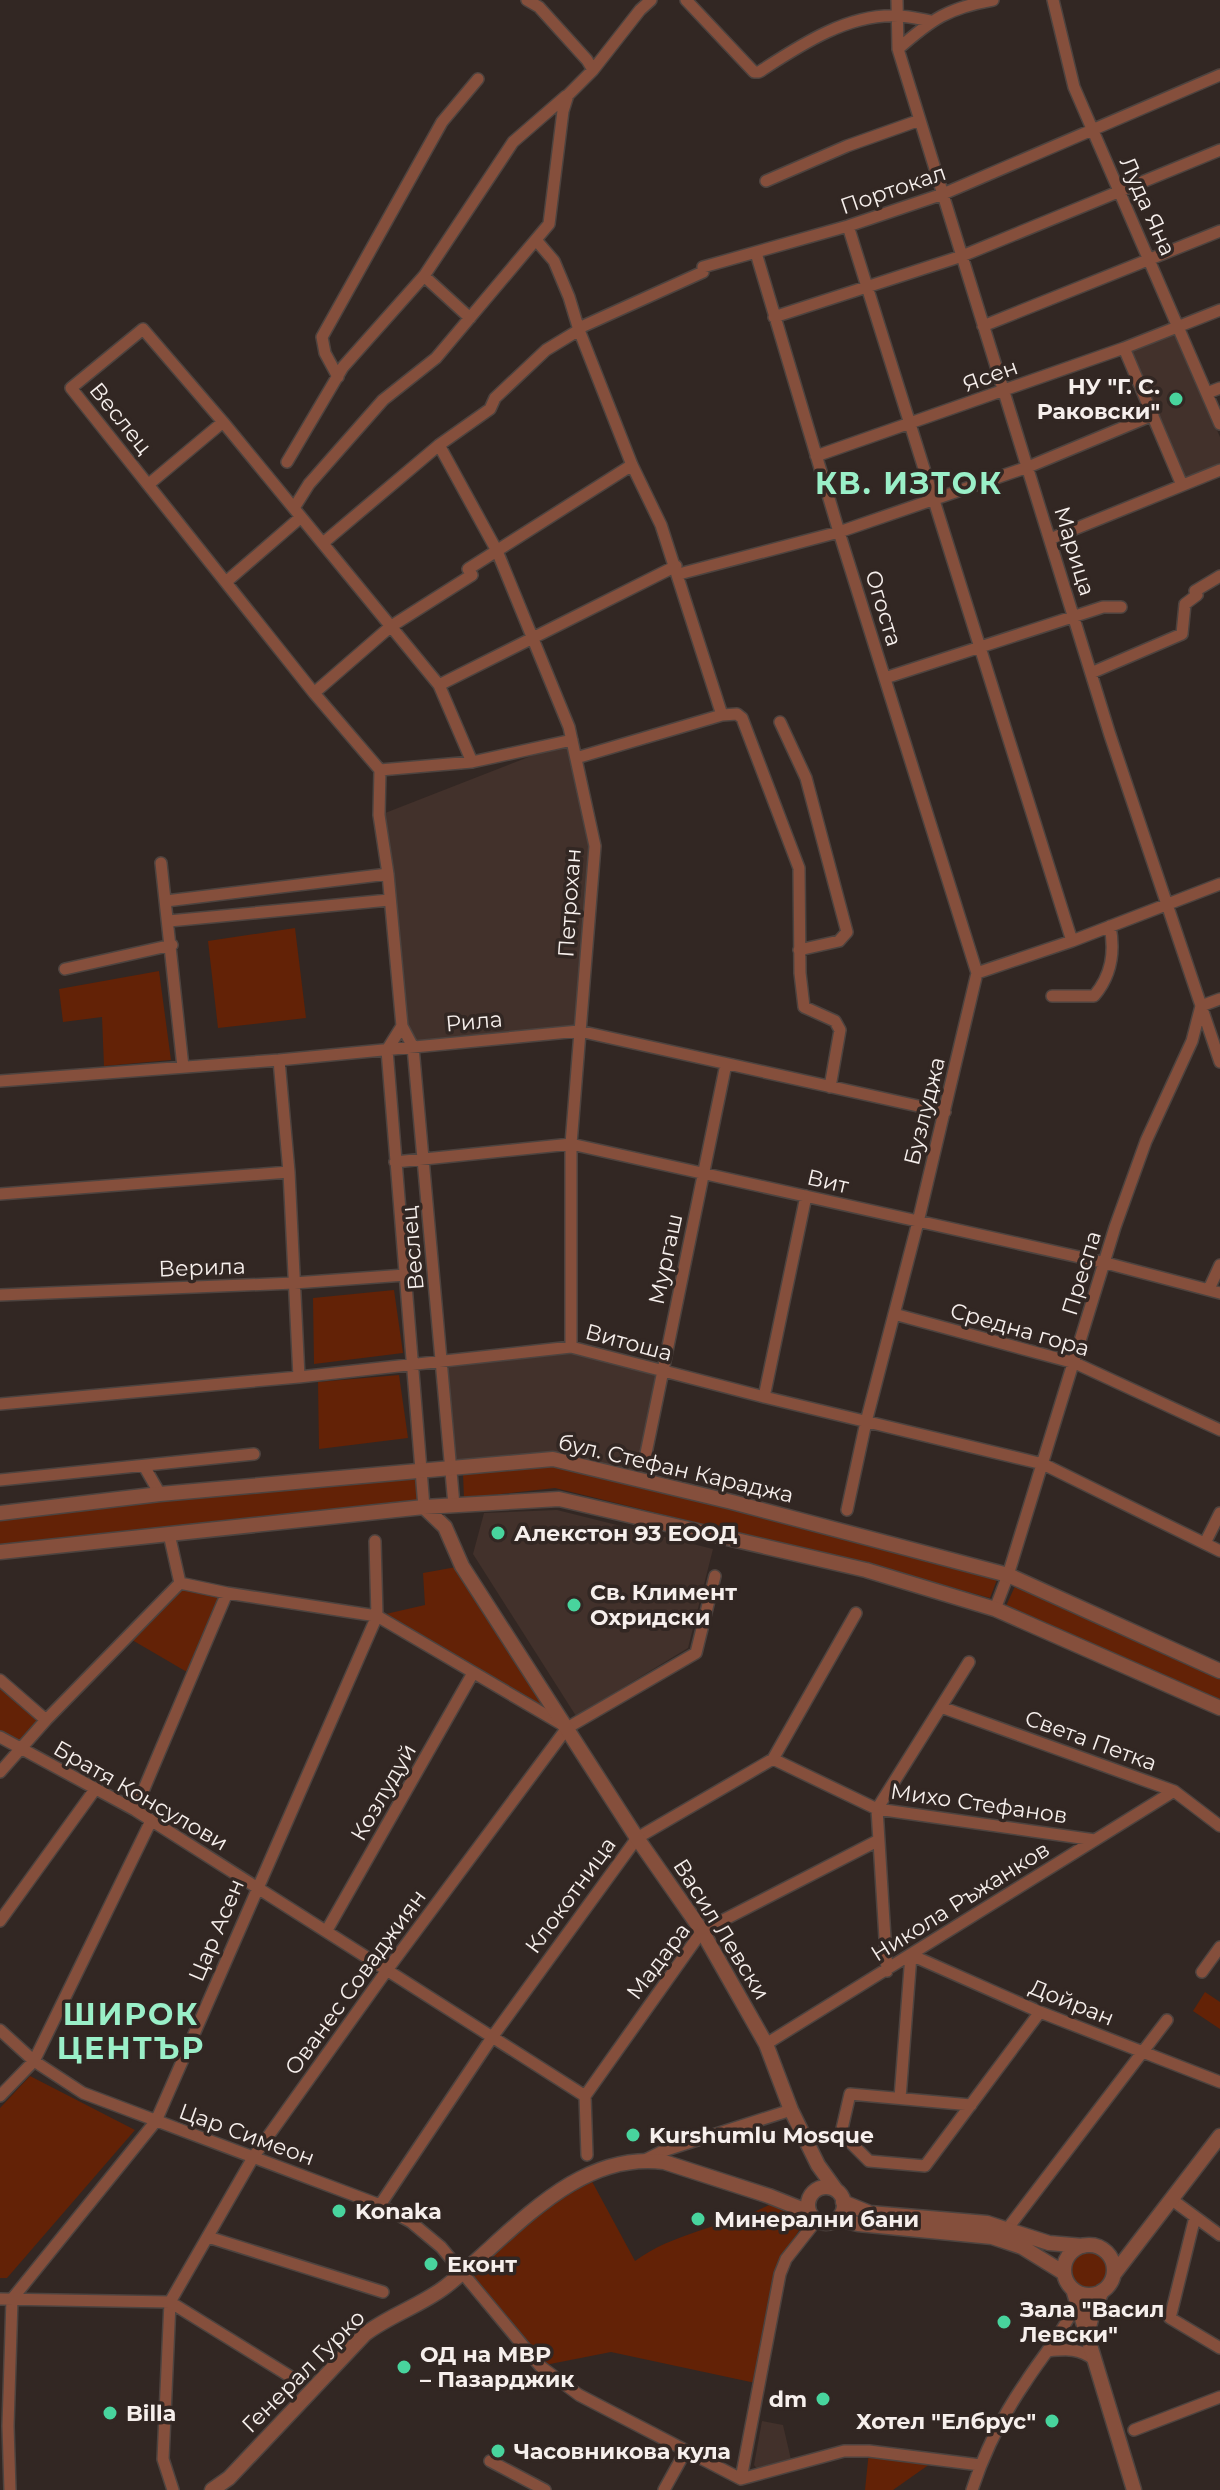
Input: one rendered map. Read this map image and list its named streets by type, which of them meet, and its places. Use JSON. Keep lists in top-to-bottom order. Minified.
{"streets":{"street":["Портокал","Луда Яна","Ясен","Веслец","Марица","Огоста","Петрохан","Рила","Бузлуджа","Вит","Мургаш","Верила","Преспа","Средна гора","Витоша","бул. Стефан Караджа","Света Петка","Козлудуй","Братя Консулови","Михо Стефанов","Клокотница","Никола Ръжанков","Васил Левски","Цар Асен","Мадара","Ованес Соваджиян","Дойран","Цар Симеон","Генерал Гурко"]},"crossings":[["Портокал","Луда Яна"],["Портокал","Веслец"],["Портокал","Марица"],["Портокал","Огоста"],["Портокал","Петрохан"],["Луда Яна","Ясен"],["Ясен","Марица"],["Ясен","Огоста"],["Веслец","Рила"],["Веслец","Вит"],["Веслец","Верила"],["Веслец","Витоша"],["Веслец","бул. Стефан Караджа"],["Марица","Преспа"],["Огоста","Бузлуджа"],["Петрохан","Рила"],["Петрохан","Вит"],["Петрохан","Витоша"],["Рила","Бузлуджа"],["Рила","Мургаш"],["Бузлуджа","Вит"],["Бузлуджа","Средна гора"],["Бузлуджа","Витоша"],["Вит","Мургаш"],["Вит","Преспа"],["Мургаш","Витоша"],["Преспа","Средна гора"],["Преспа","Витоша"],["Преспа","бул. Стефан Караджа"],["Света Петка","Никола Ръжанков"],["Козлудуй","Братя Консулови"],["Козлудуй","Васил Левски"],["Братя Консулови","Клокотница"],["Братя Консулови","Цар Асен"],["Братя Консулови","Мадара"],["Братя Консулови","Ованес Соваджиян"],["Михо Стефанов","Клокотница"],["Михо Стефанов","Никола Ръжанков"],["Клокотница","Васил Левски"],["Клокотница","Цар Симеон"],["Никола Ръжанков","Васил Левски"],["Никола Ръжанков","Дойран"],["Васил Левски","Цар Асен"],["Васил Левски","Мадара"],["Васил Левски","Ованес Соваджиян"],["Васил Левски","Генерал Гурко"],["Цар Асен","Цар Симеон"],["Ованес Соваджиян","Цар Симеон"],["Цар Симеон","Генерал Гурко"]],"districts":["КВ. ИЗТОК","ШИРОК ЦЕНТЪР"],"places":["НУ \"Г. С. Раковски\"","Алекстон 93 ЕООД","Св. Климент Охридски","Kurshumlu Mosque","Konaka","Минерални бани","Еконт","Зала \"Васил Левски\"","ОД на МВР – Пазарджик","dm","Billa","Хотел \"Елбрус\"","Часовникова кула"]}
